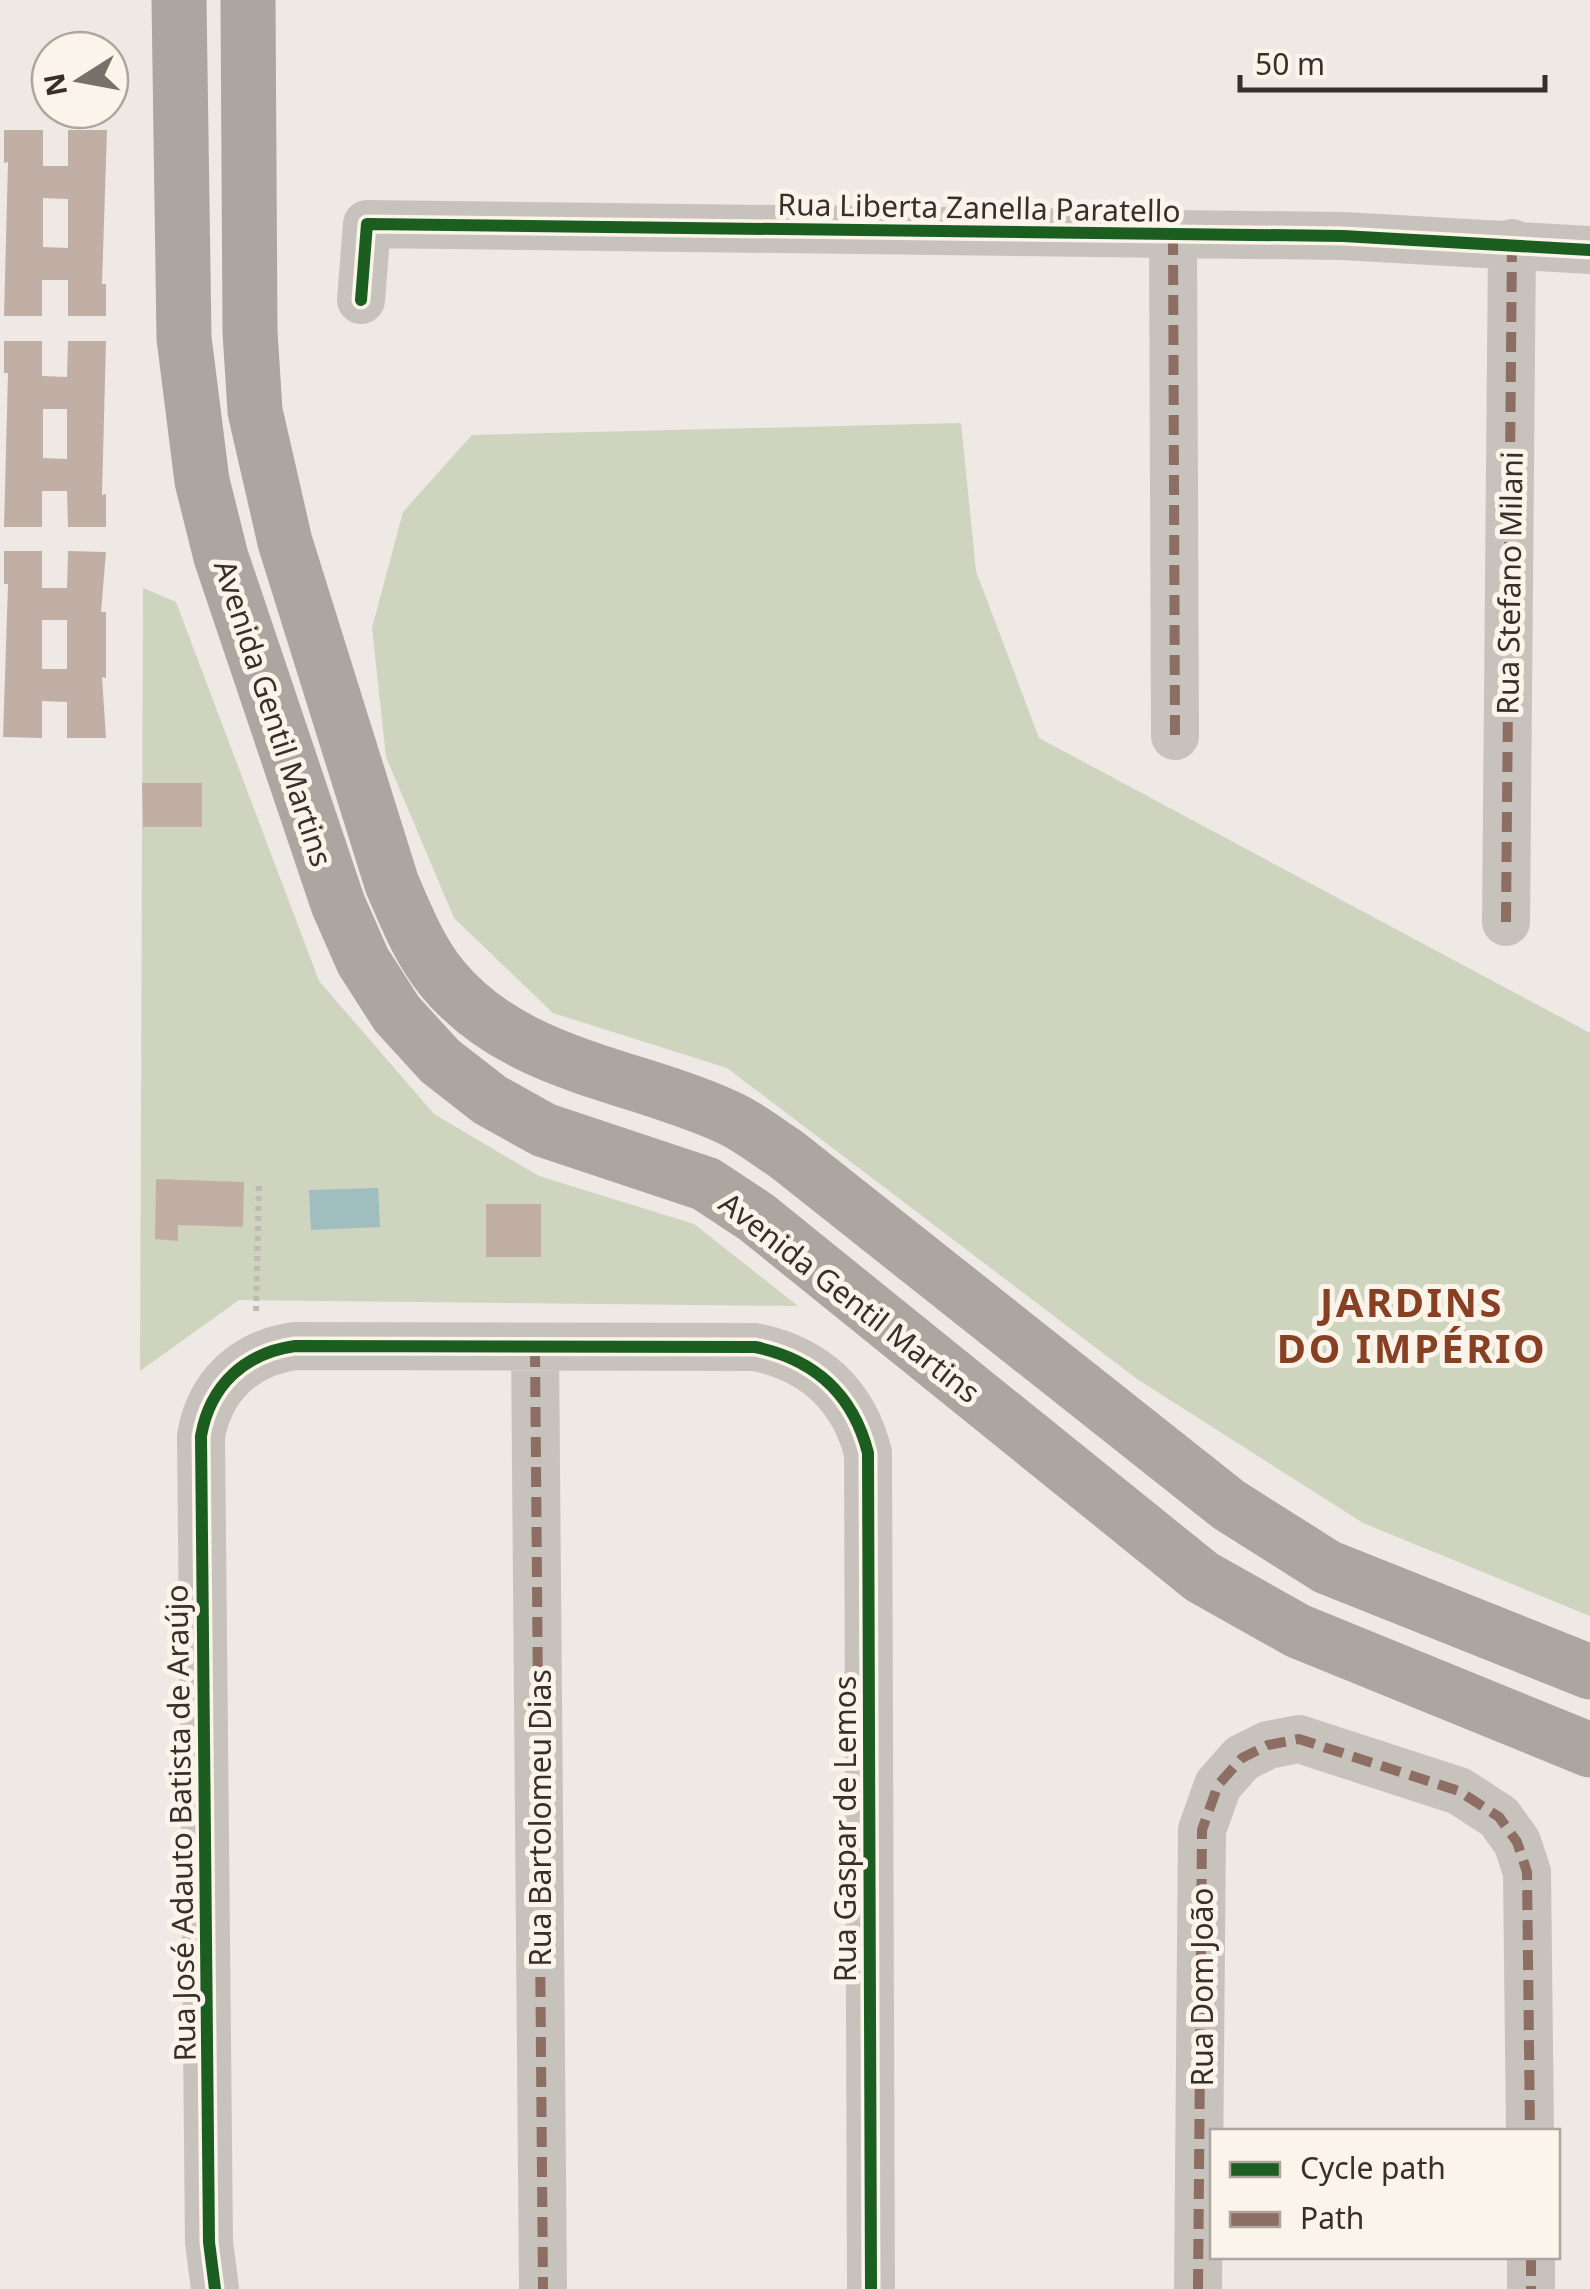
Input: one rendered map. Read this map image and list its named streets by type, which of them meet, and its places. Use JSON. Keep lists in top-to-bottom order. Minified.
{"streets":{"main road":["Avenida Gentil Martins"],"street":["Rua Liberta Zanella Paratello","Rua Stefano Milani","Rua Bartolomeu Dias","Rua José Adauto Batista de Araújo","Rua Gaspar de Lemos","Rua Dom João"]},"crossings":[["Rua Liberta Zanella Paratello","Rua Stefano Milani"],["Rua Bartolomeu Dias","Rua Gaspar de Lemos"]],"districts":["JARDINS DO IMPÉRIO"],"legend":["Cycle path","Path"],"scale_bar":"50 m","north":"left"}
